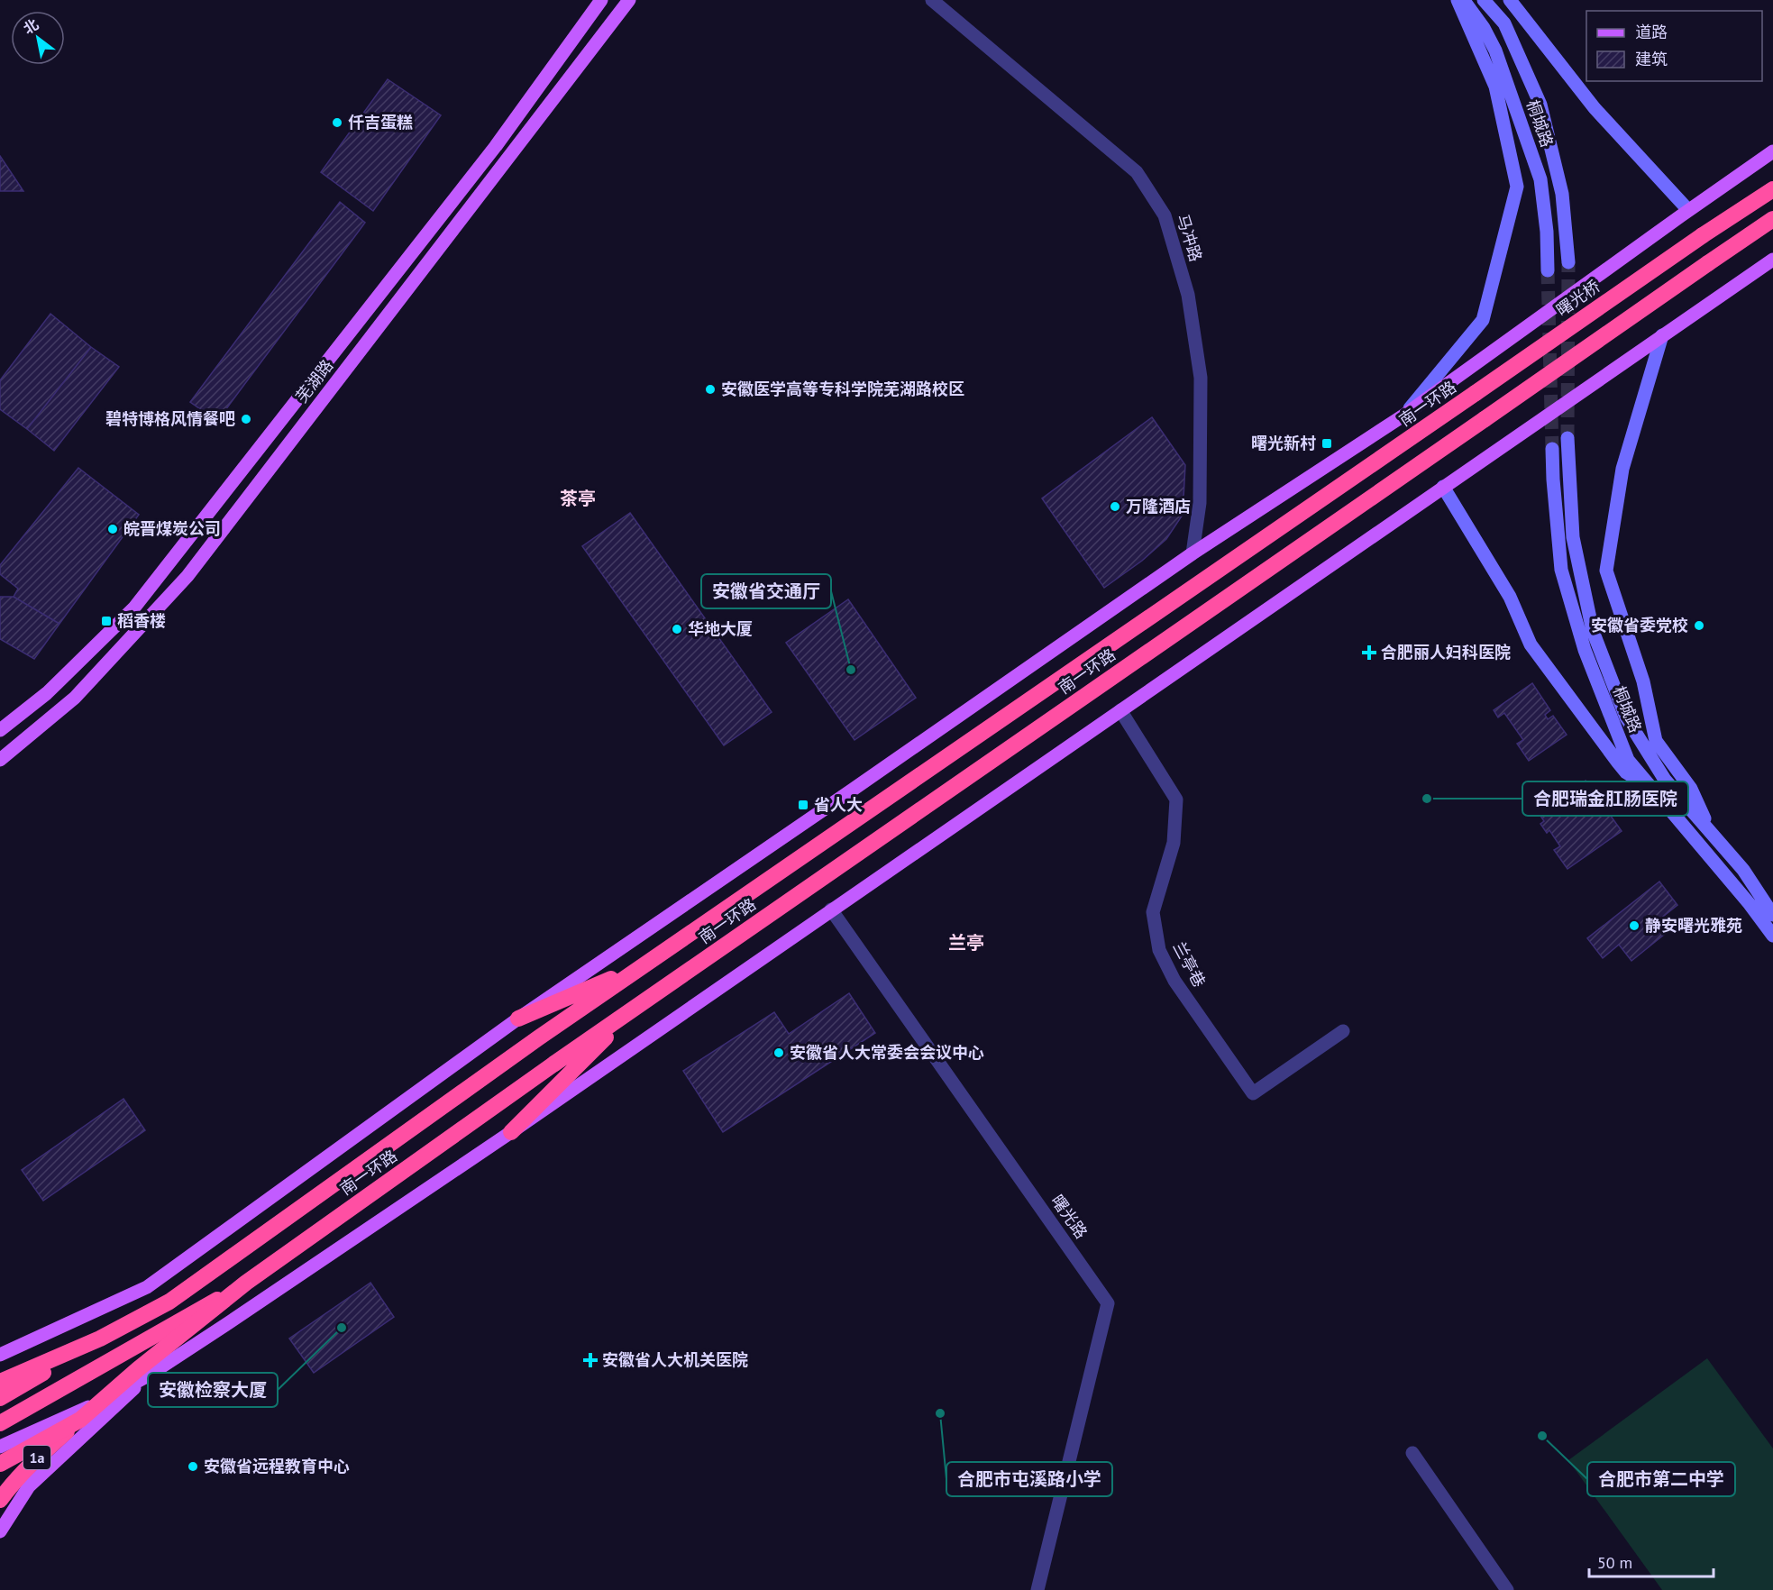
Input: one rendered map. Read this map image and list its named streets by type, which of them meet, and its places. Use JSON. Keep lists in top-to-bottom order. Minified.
{"streets":{"highway":["曙光桥","南一环路","1a"],"main road":["芜湖路"],"street":["桐城路","马冲路","兰亭巷","曙光路"]},"crossings":[["曙光桥","南一环路"],["南一环路","1a"]],"districts":["茶亭","兰亭"],"places":{"other":["仟吉蛋糕","安徽医学高等专科学院芜湖路校区","碧特博格风情餐吧","万隆酒店","皖晋煤炭公司","安徽省委党校","华地大厦","安徽省交通厅","合肥瑞金肛肠医院","静安曙光雅苑","安徽省人大常委会会议中心","安徽检察大厦","合肥市屯溪路小学","合肥市第二中学","安徽省远程教育中心"],"transit":["曙光新村","稻香楼","省人大"],"health":["合肥丽人妇科医院","安徽省人大机关医院"]},"legend":["道路","建筑"],"scale_bar":"50 m","north":"top left"}
